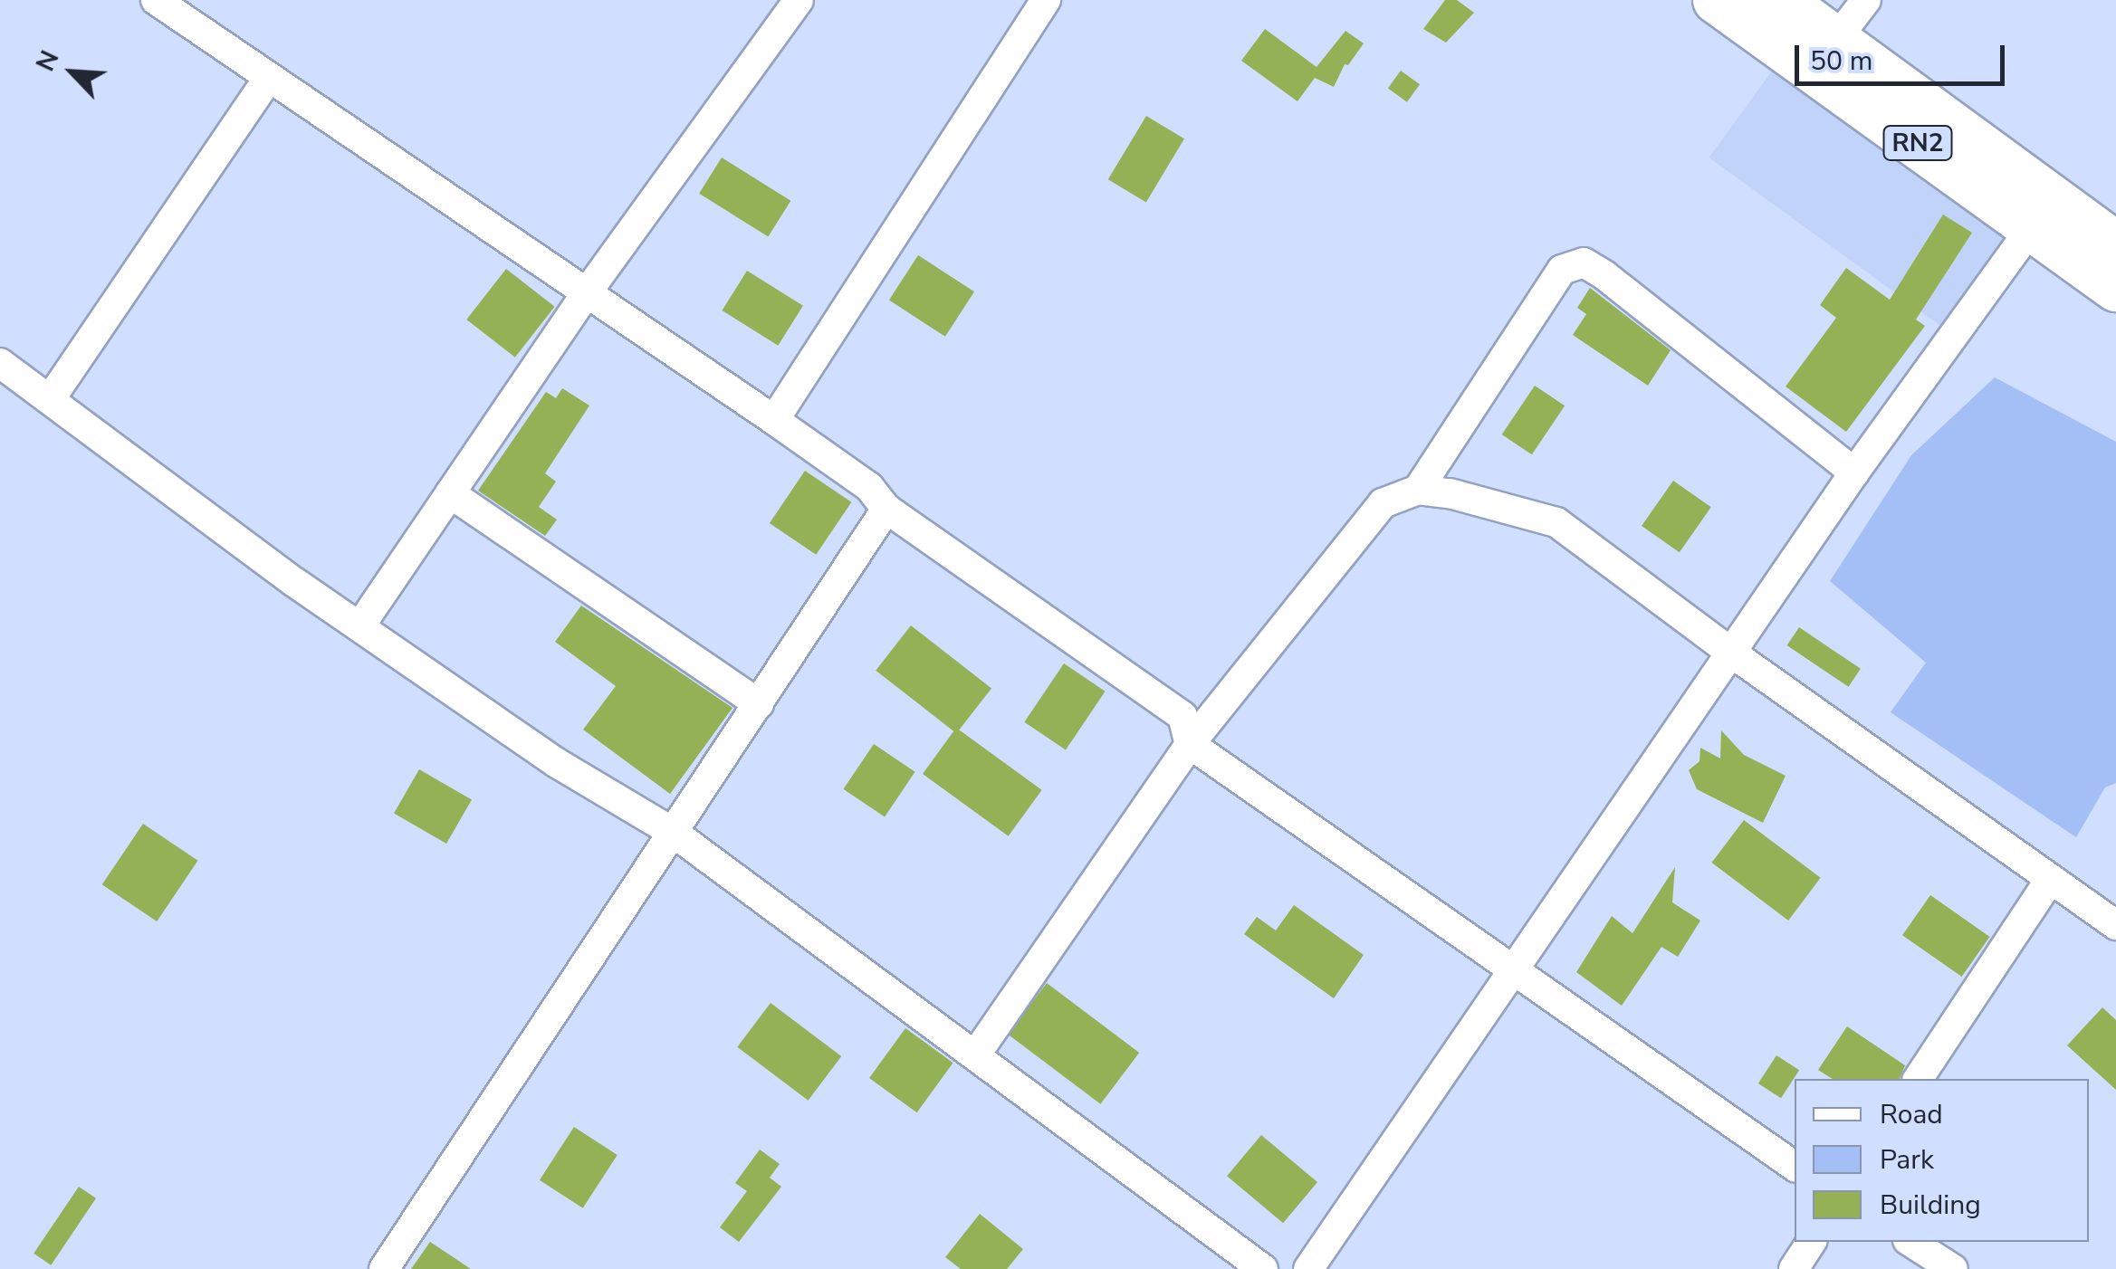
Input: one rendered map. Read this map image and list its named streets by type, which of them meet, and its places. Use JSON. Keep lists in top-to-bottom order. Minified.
{"streets":{"highway":["RN2"]},"legend":["Road","Park","Building"],"scale_bar":"50 m","north":"top left"}
